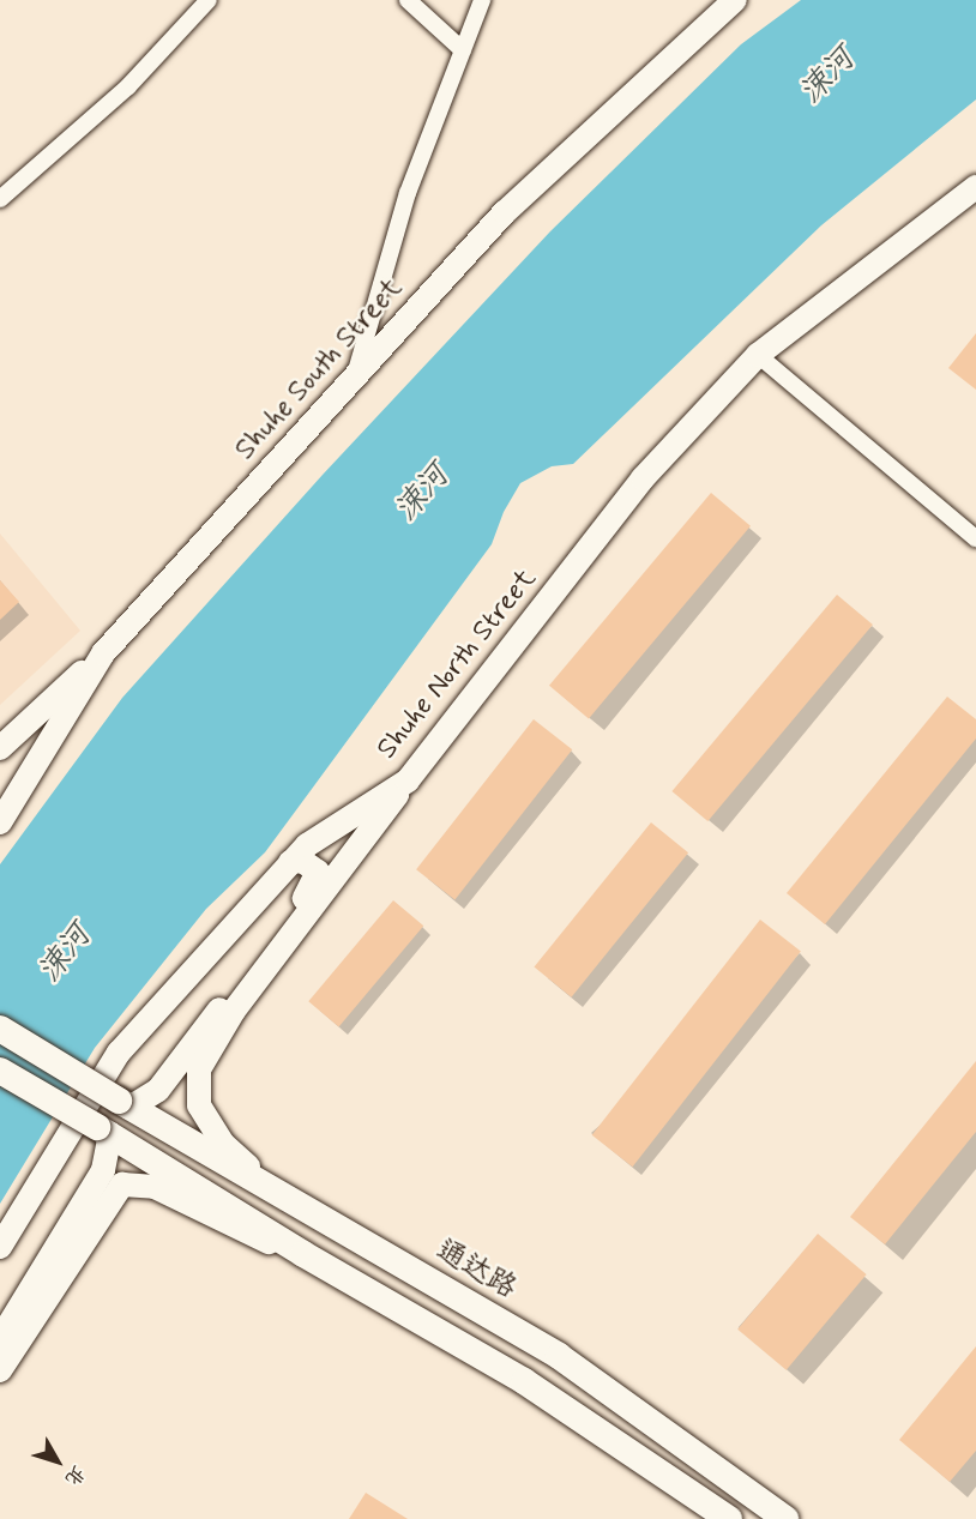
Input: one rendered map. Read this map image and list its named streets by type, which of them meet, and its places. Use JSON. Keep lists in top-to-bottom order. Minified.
{"streets":{"main road":["Shuhe South Street","Shuhe North Street","通达路"]},"water":["涑河"],"north":"bottom right"}
